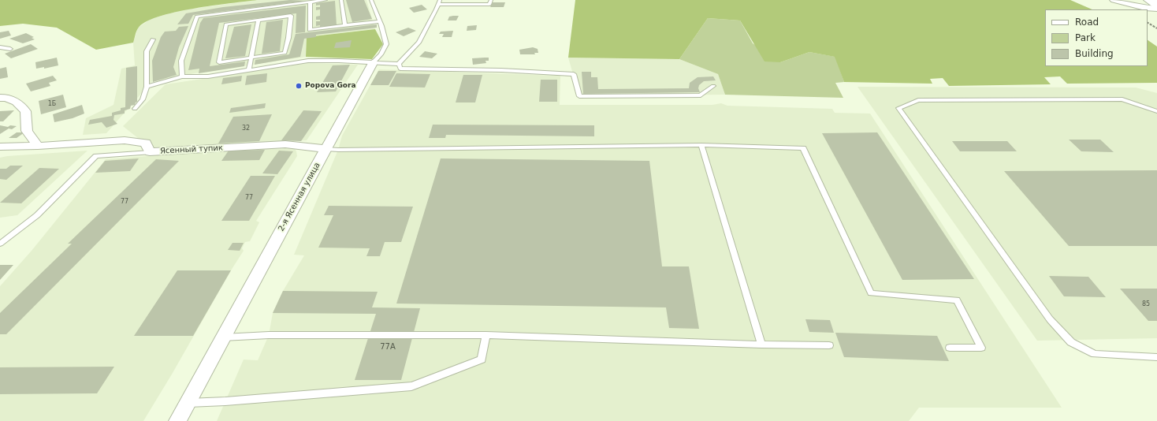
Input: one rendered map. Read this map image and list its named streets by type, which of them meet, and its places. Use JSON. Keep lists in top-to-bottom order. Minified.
{"streets":{"street":["Ясенный тупик","2-я Ясенная улица"]},"crossings":[["Ясенный тупик","2-я Ясенная улица"]],"places":["Popova Gora"],"house_numbers":["1Б","32","77","77","85","77А"],"legend":["Road","Park","Building"]}
